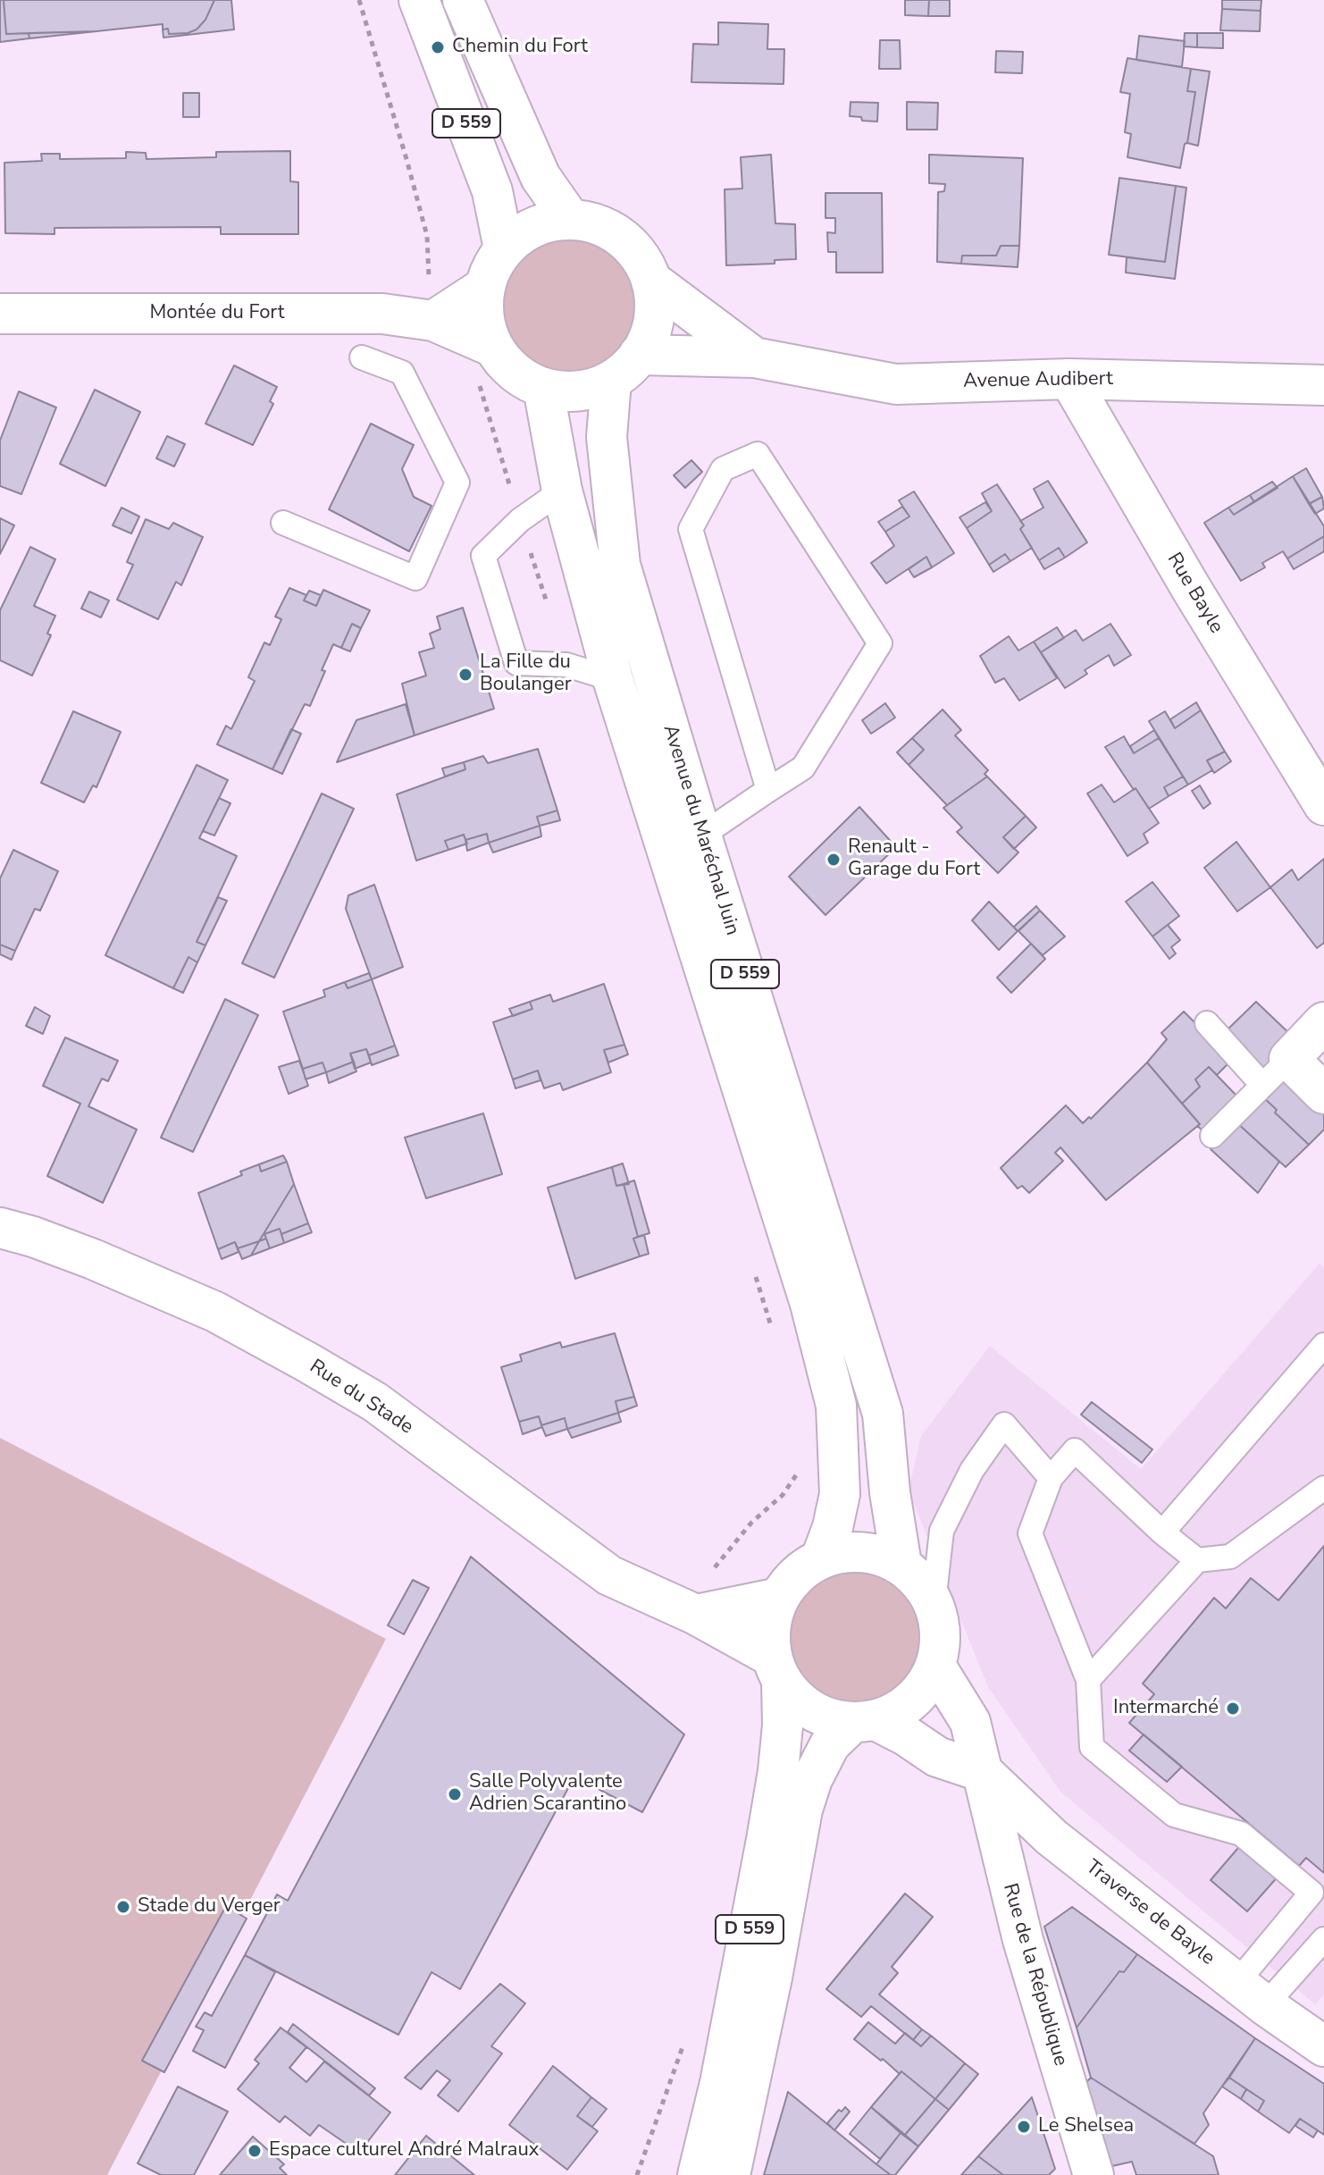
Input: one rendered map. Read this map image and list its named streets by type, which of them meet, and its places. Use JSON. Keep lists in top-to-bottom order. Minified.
{"streets":{"main road":["D 559","Montée du Fort","Avenue Audibert","Rue Bayle","Avenue du Maréchal Juin","Rue du Stade","Traverse de Bayle","Rue de la République"]},"crossings":[["D 559","Montée du Fort"],["D 559","Avenue Audibert"],["D 559","Avenue du Maréchal Juin"],["D 559","Rue du Stade"],["D 559","Traverse de Bayle"],["Montée du Fort","Avenue Audibert"],["Montée du Fort","Avenue du Maréchal Juin"],["Avenue Audibert","Rue Bayle"],["Avenue Audibert","Avenue du Maréchal Juin"],["Avenue du Maréchal Juin","Rue du Stade"],["Avenue du Maréchal Juin","Traverse de Bayle"],["Rue du Stade","Traverse de Bayle"],["Traverse de Bayle","Rue de la République"]],"places":["Chemin du Fort","La Fille du Boulanger","Renault - Garage du Fort","Intermarché","Salle Polyvalente Adrien Scarantino","Stade du Verger","Le Shelsea","Espace culturel André Malraux"]}
